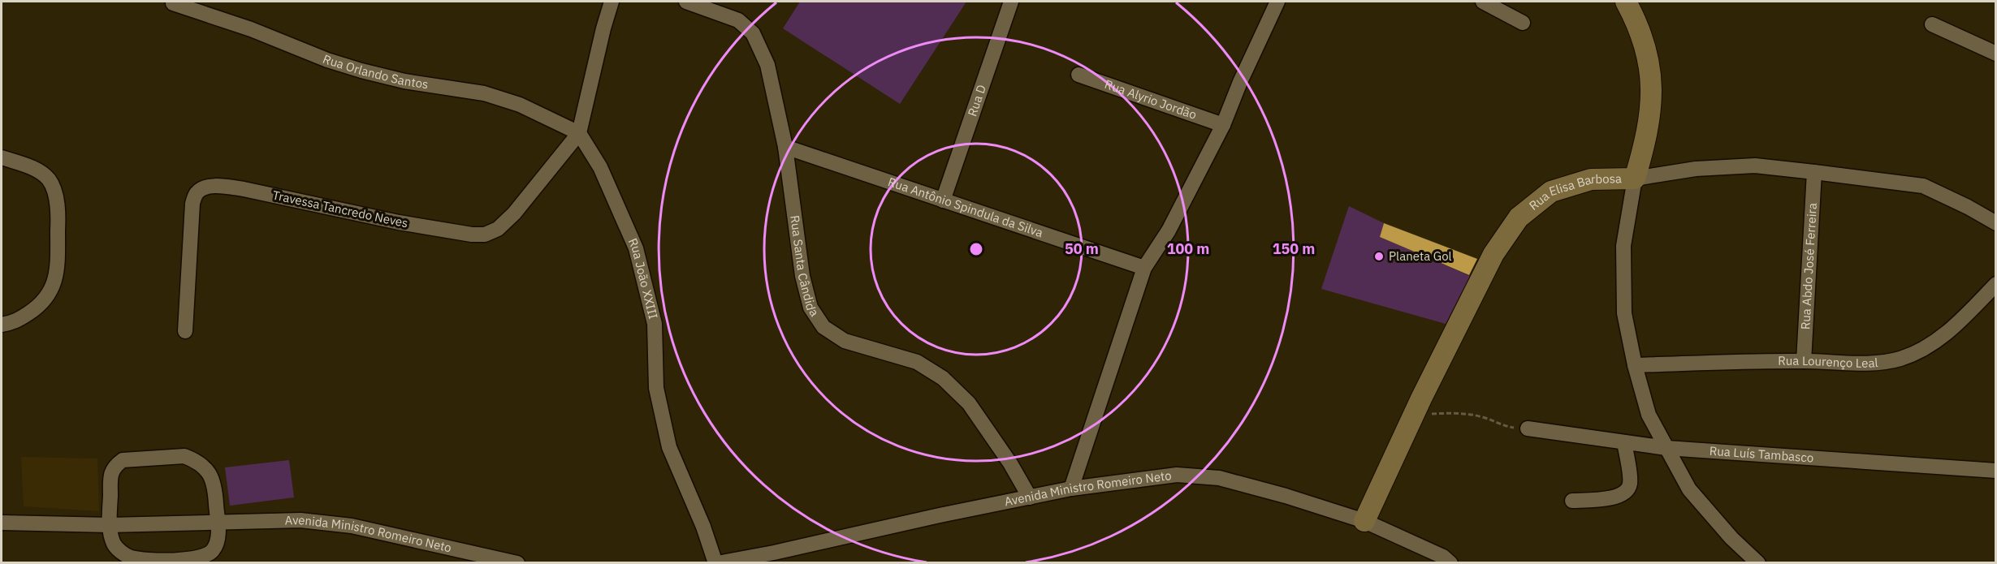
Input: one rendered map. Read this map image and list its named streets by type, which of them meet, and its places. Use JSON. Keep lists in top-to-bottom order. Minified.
{"streets":{"street":["Rua Orlando Santos","Rua Alyrio Jordão","Rua D","Rua Elisa Barbosa","Rua Antônio Spindula da Silva","Travessa Tancredo Neves","Rua Santa Cândida","Rua Abdo José Ferreira","Rua João XXIII","Rua Lourenço Leal","Rua Luís Tambasco","Avenida Ministro Romeiro Neto"]},"crossings":[["Rua Orlando Santos","Travessa Tancredo Neves"],["Rua Orlando Santos","Rua João XXIII"],["Rua D","Rua Antônio Spindula da Silva"],["Rua Elisa Barbosa","Rua Abdo José Ferreira"],["Rua Elisa Barbosa","Avenida Ministro Romeiro Neto"],["Rua Antônio Spindula da Silva","Rua Santa Cândida"],["Travessa Tancredo Neves","Rua João XXIII"],["Rua Santa Cândida","Avenida Ministro Romeiro Neto"],["Rua Abdo José Ferreira","Rua Lourenço Leal"],["Rua João XXIII","Avenida Ministro Romeiro Neto"]],"places":["Planeta Gol"],"rings":["50 m","100 m","150 m"]}
